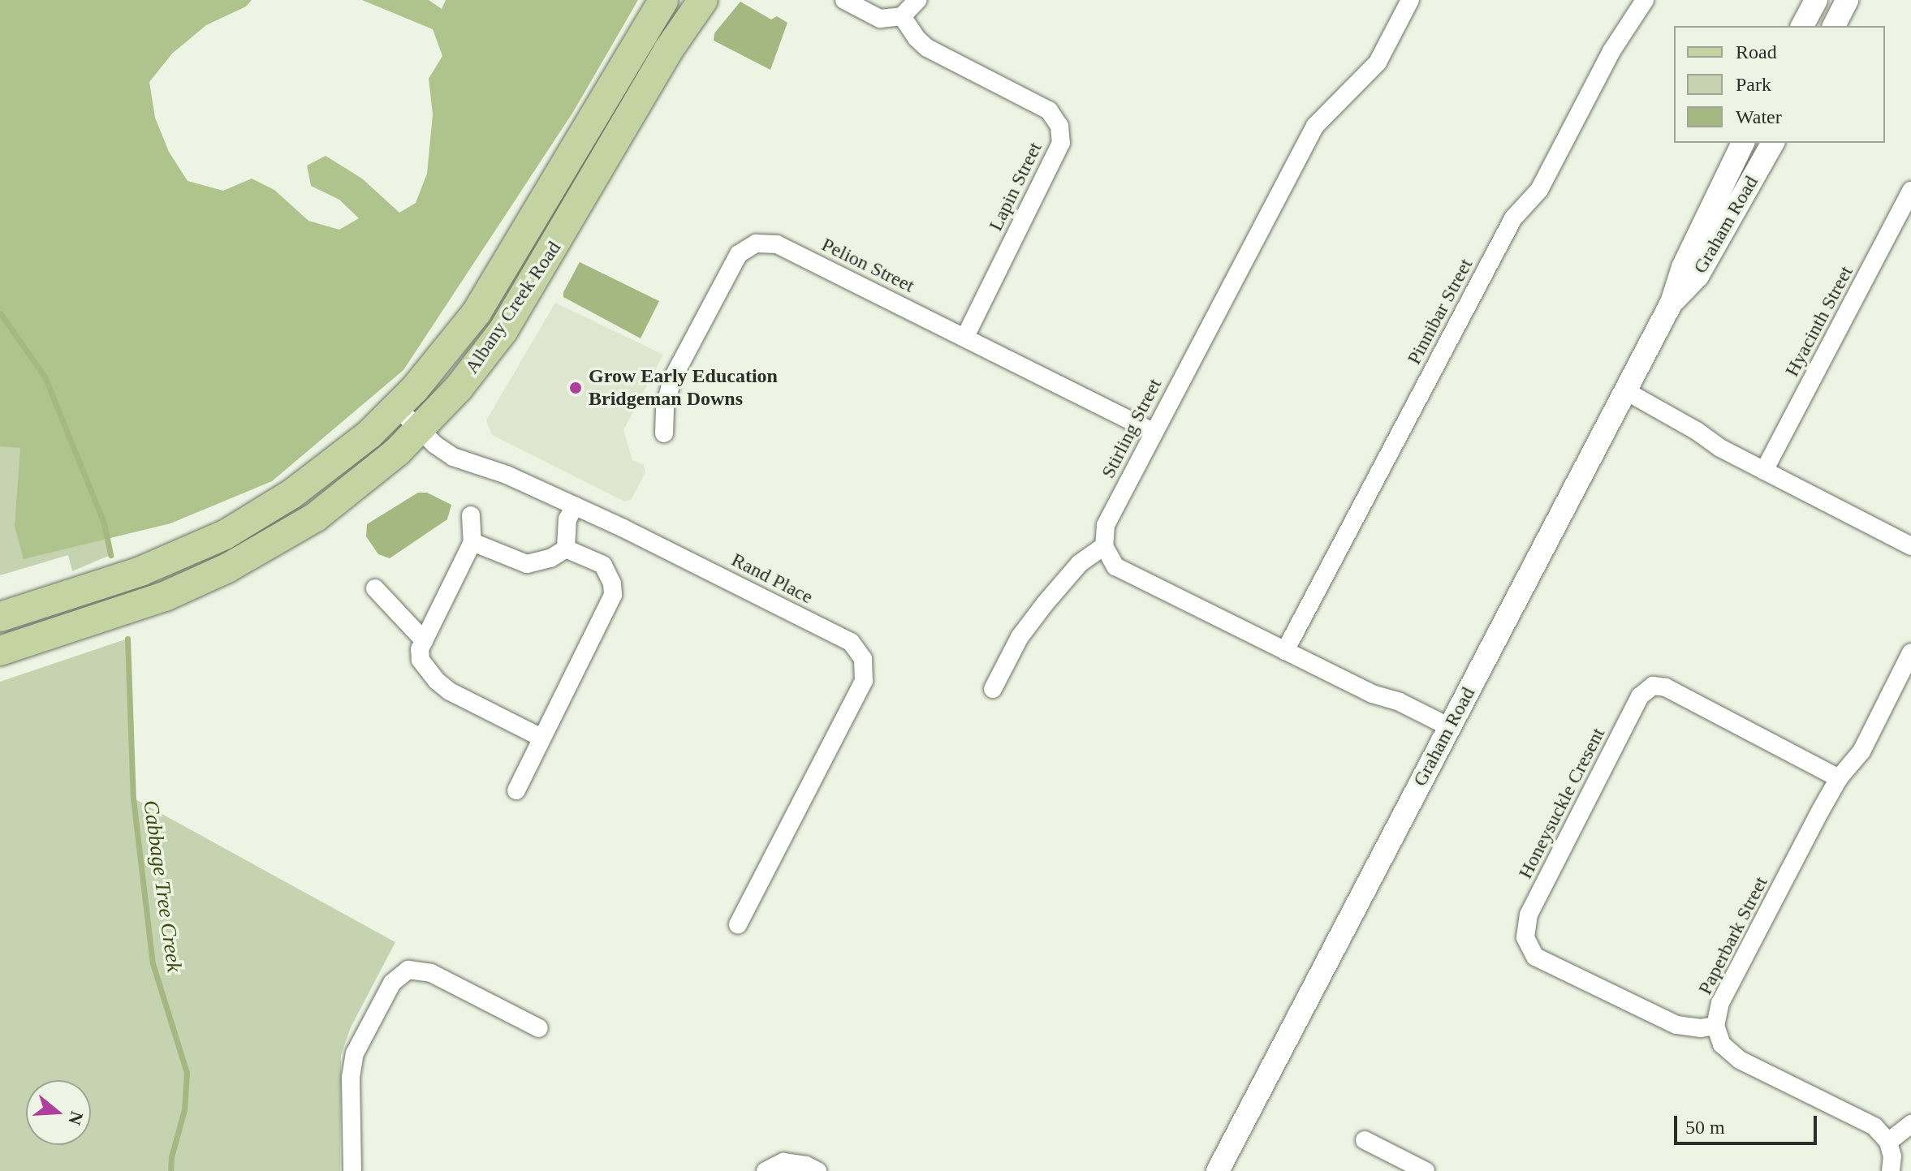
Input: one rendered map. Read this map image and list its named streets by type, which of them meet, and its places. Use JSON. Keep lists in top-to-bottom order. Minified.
{"streets":{"main road":["Albany Creek Road"],"street":["Lapin Street","Graham Road","Pelion Street","Pinnibar Street","Hyacinth Street","Stirling Street","Rand Place","Honeysuckle Cresent","Paperbark Street"]},"crossings":[["Lapin Street","Pelion Street"],["Pelion Street","Stirling Street"],["Albany Creek Road","Rand Place"],["Honeysuckle Cresent","Paperbark Street"]],"water":["Cabbage Tree Creek"],"places":["Grow Early Education Bridgeman Downs"],"legend":["Road","Park","Water"],"scale_bar":"50 m","north":"right"}
